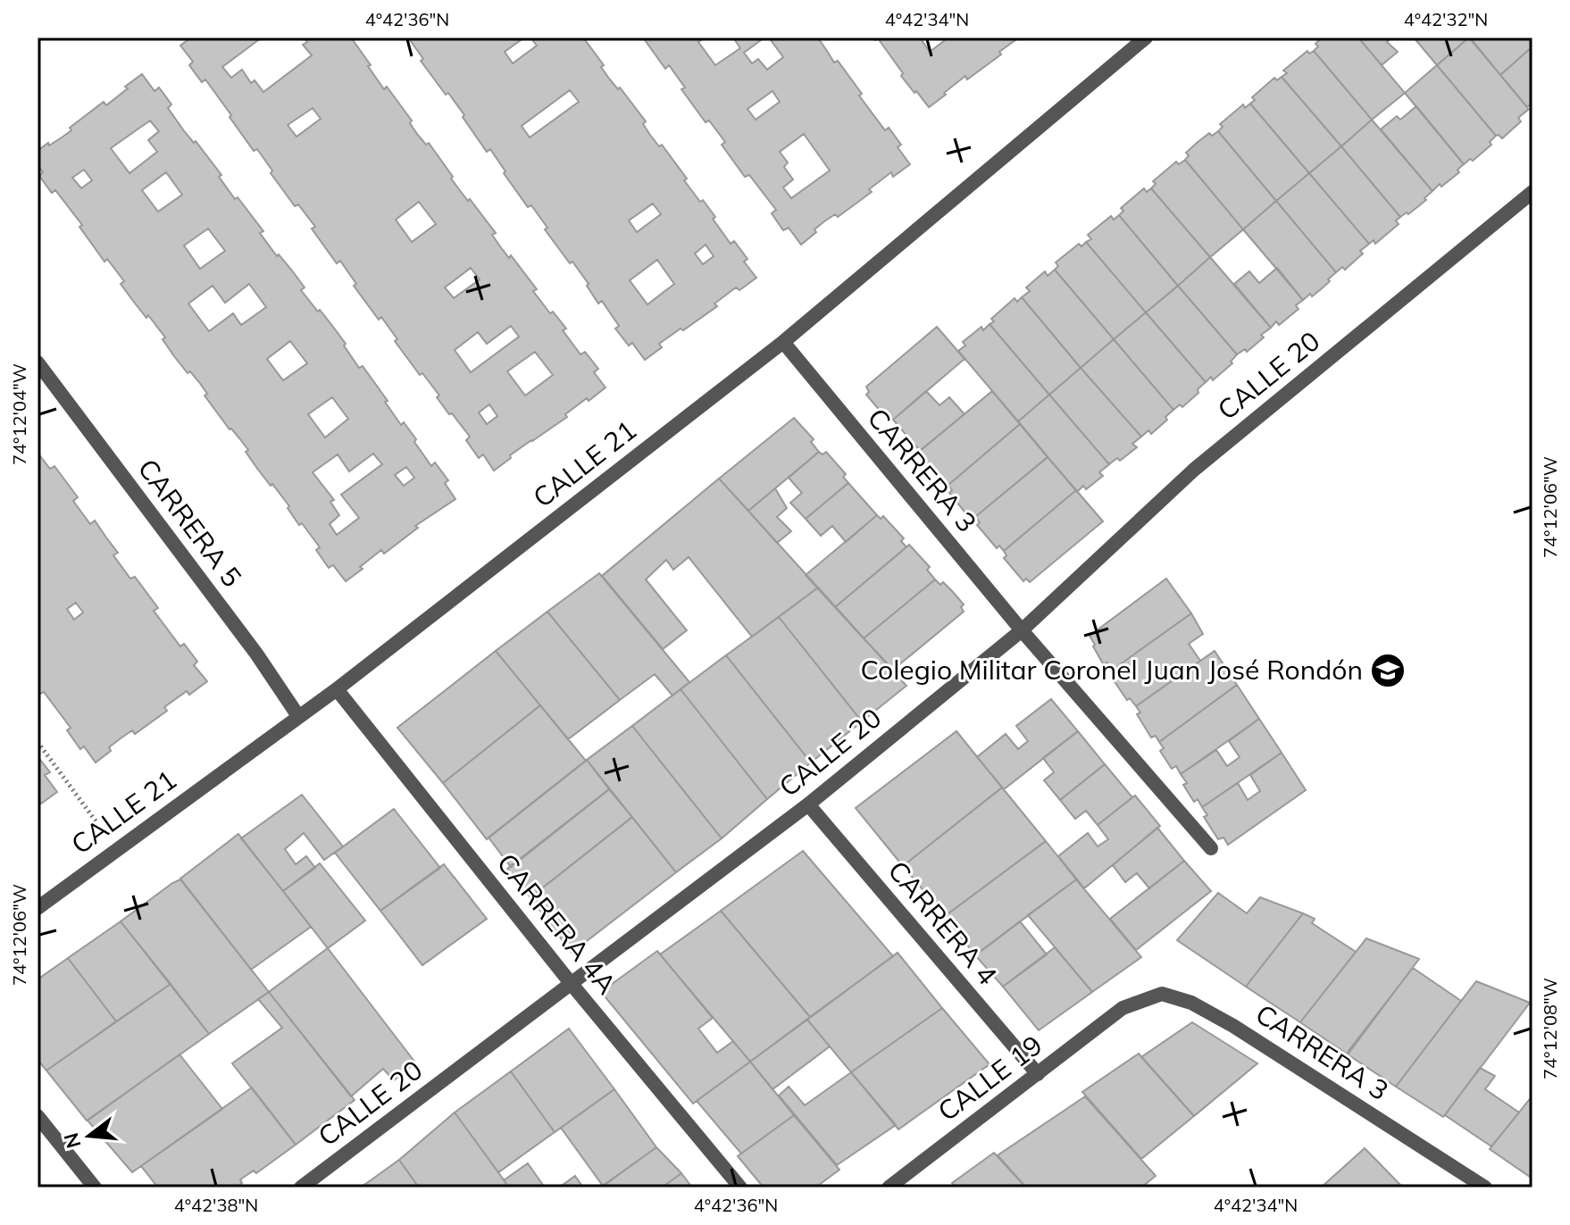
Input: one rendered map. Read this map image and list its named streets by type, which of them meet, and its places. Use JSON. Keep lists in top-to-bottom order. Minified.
{"streets":{"street":["CALLE 20","CALLE 21","CARRERA 3","CARRERA 5","CARRERA 4","CARRERA 4A","CALLE 19"]},"crossings":[["CALLE 20","CARRERA 3"],["CALLE 20","CARRERA 4"],["CALLE 20","CARRERA 4A"],["CALLE 21","CARRERA 3"],["CALLE 21","CARRERA 5"],["CALLE 21","CARRERA 4A"],["CARRERA 3","CALLE 19"],["CARRERA 4","CALLE 19"]],"places":{"school or university":["Colegio Militar Coronel Juan José Rondón"]},"north":"left","coordinates":["4°42'36\"N","4°42'34\"N","4°42'32\"N","74°12'04\"W","74°12'06\"W","74°12'08\"W","4°42'38\"N"]}
